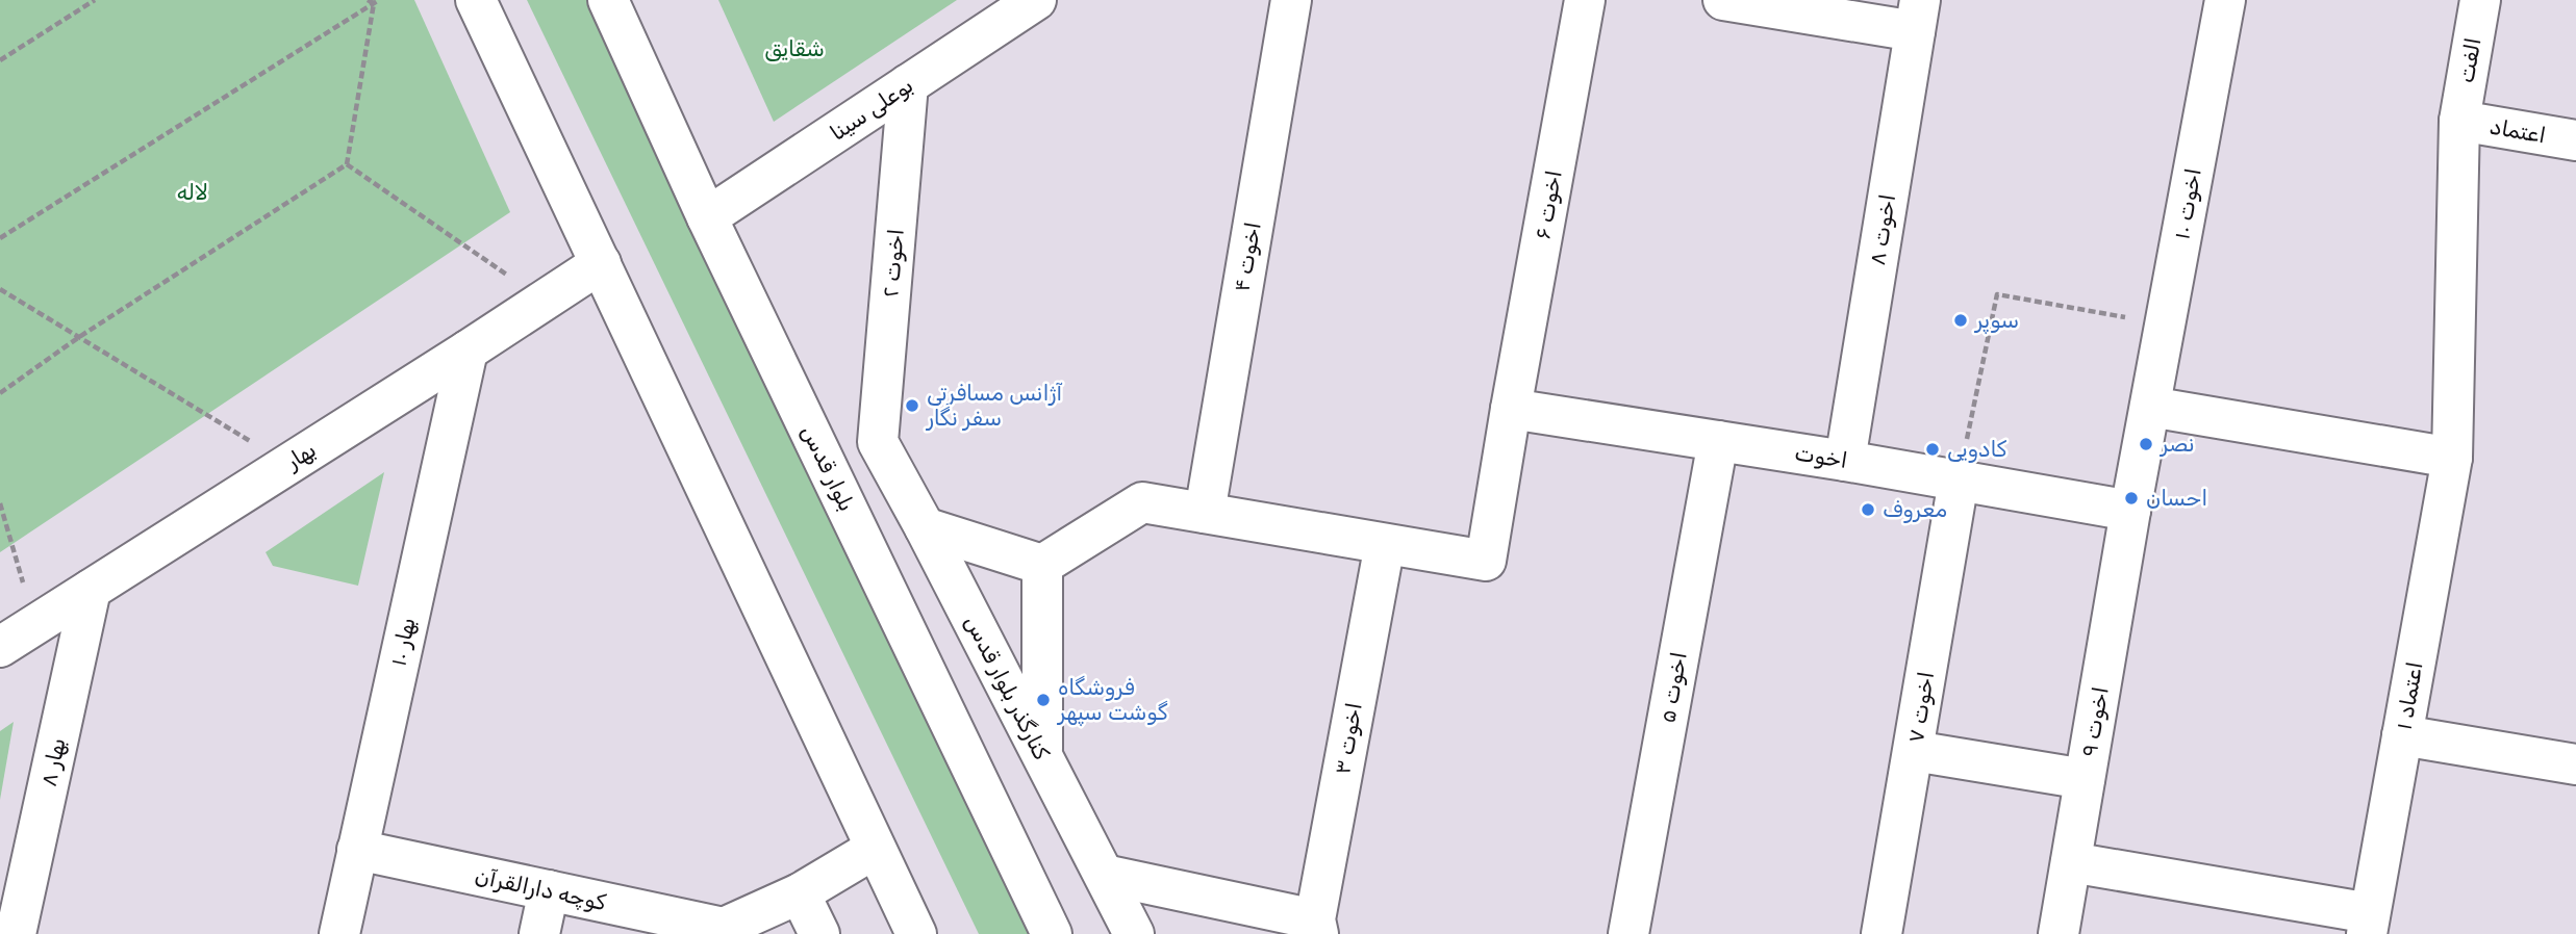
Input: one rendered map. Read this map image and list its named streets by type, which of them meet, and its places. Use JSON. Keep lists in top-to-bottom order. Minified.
{"streets":{"street":["الفت","بوعلی سینا","اعتماد","اخوت ۱۰","اخوت ۶","اخوت ۸","اخوت ۴","اخوت ۲","بهار","اخوت","بلوار قدس","بهار ۱۰","کنارگذر بلوار قدس","اخوت ۵","اعتماد ۱","اخوت ۷","اخوت ۹","اخوت ۳","بهار ۸","کوچه دارالقرآن"]},"crossings":[["الفت","اعتماد"],["الفت","اعتماد ۱"],["بوعلی سینا","اخوت ۲"],["بوعلی سینا","بلوار قدس"],["اخوت ۱۰","اخوت ۹"],["اخوت ۶","اخوت"],["اخوت ۶","اخوت ۳"],["اخوت ۸","اخوت"],["اخوت ۲","کنارگذر بلوار قدس"],["بهار","بهار ۱۰"],["بهار","بهار ۸"],["اخوت","اخوت ۵"],["اخوت","اخوت ۷"],["اخوت","اخوت ۹"],["بهار ۱۰","کوچه دارالقرآن"]],"parks":["شقایق","لاله"],"places":["سوپر","آژانس مسافرتی سفر نگار","نصر","کادویی","احسان","معروف","فروشگاه گوشت سپهر"]}
